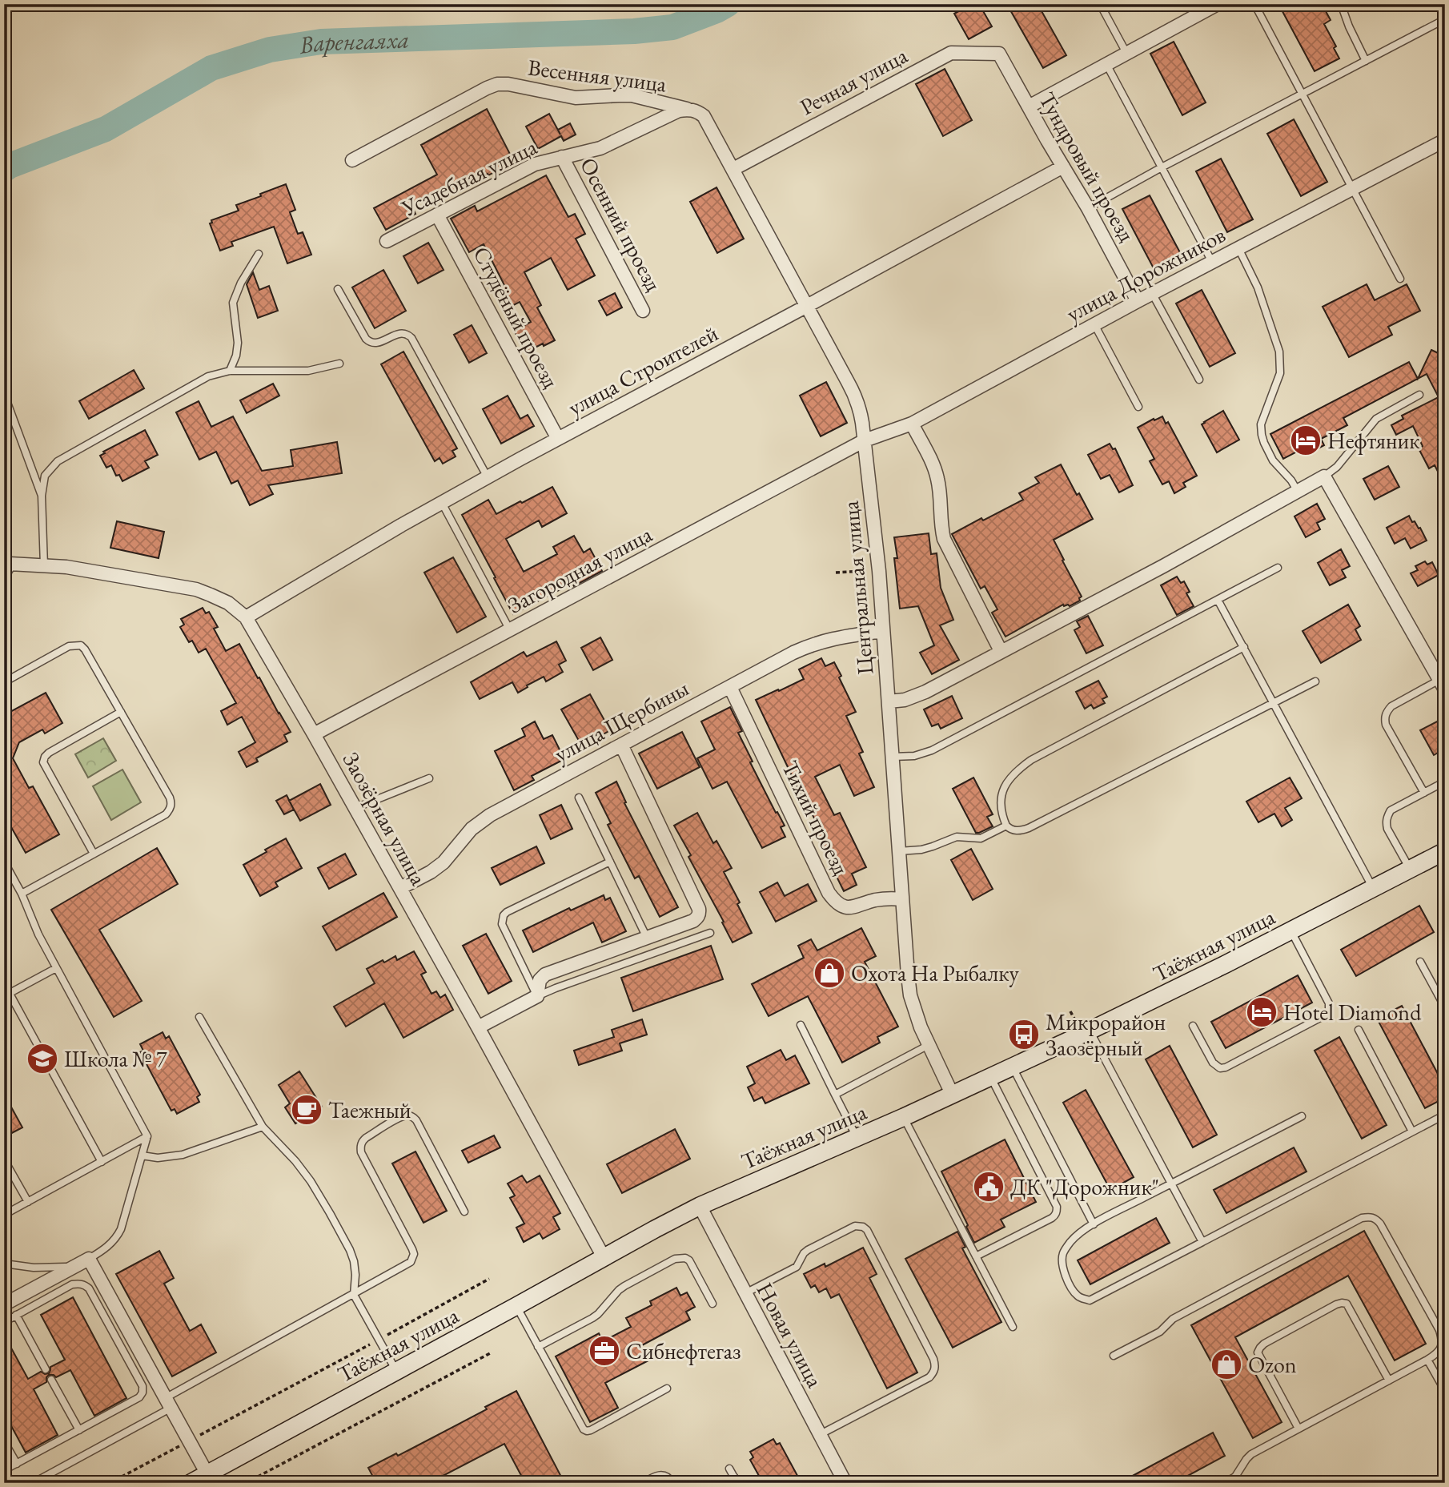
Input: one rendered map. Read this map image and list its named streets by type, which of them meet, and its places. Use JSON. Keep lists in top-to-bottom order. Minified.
{"streets":{"street":["Весенняя улица","Речная улица","Тундровый проезд","Усадебная улица","Осенний проезд","улица Дорожников","Студёный проезд","улица Строителей","Загородная улица","Центральная улица","улица Щербины","Тихий проезд","Заозёрная улица","Таёжная улица","Новая улица"]},"crossings":[["Весенняя улица","Усадебная улица"],["Весенняя улица","Центральная улица"],["Речная улица","Тундровый проезд"],["Речная улица","Центральная улица"],["Тундровый проезд","улица Дорожников"],["Тундровый проезд","улица Строителей"],["Усадебная улица","Осенний проезд"],["Усадебная улица","Студёный проезд"],["Усадебная улица","Центральная улица"],["улица Дорожников","Загородная улица"],["улица Дорожников","Центральная улица"],["Студёный проезд","улица Строителей"],["улица Строителей","Центральная улица"],["улица Строителей","Заозёрная улица"],["Загородная улица","Центральная улица"],["Загородная улица","Заозёрная улица"],["Центральная улица","улица Щербины"],["Центральная улица","Тихий проезд"],["Центральная улица","Таёжная улица"],["улица Щербины","Тихий проезд"],["улица Щербины","Заозёрная улица"],["Заозёрная улица","Таёжная улица"],["Таёжная улица","Новая улица"]],"water":["Варенгаяха"],"places":{"hotel":["Нефтяник","Hotel Diamond"],"shop":["Охота На Рыбалку","Ozon"],"bus stop":["Микрорайон Заозёрный"],"school or university":["Школа № 7"],"cafe":["Таежный"],"public building":["ДК \"Дорожник\""],"office":["Сибнефтегаз"]}}
